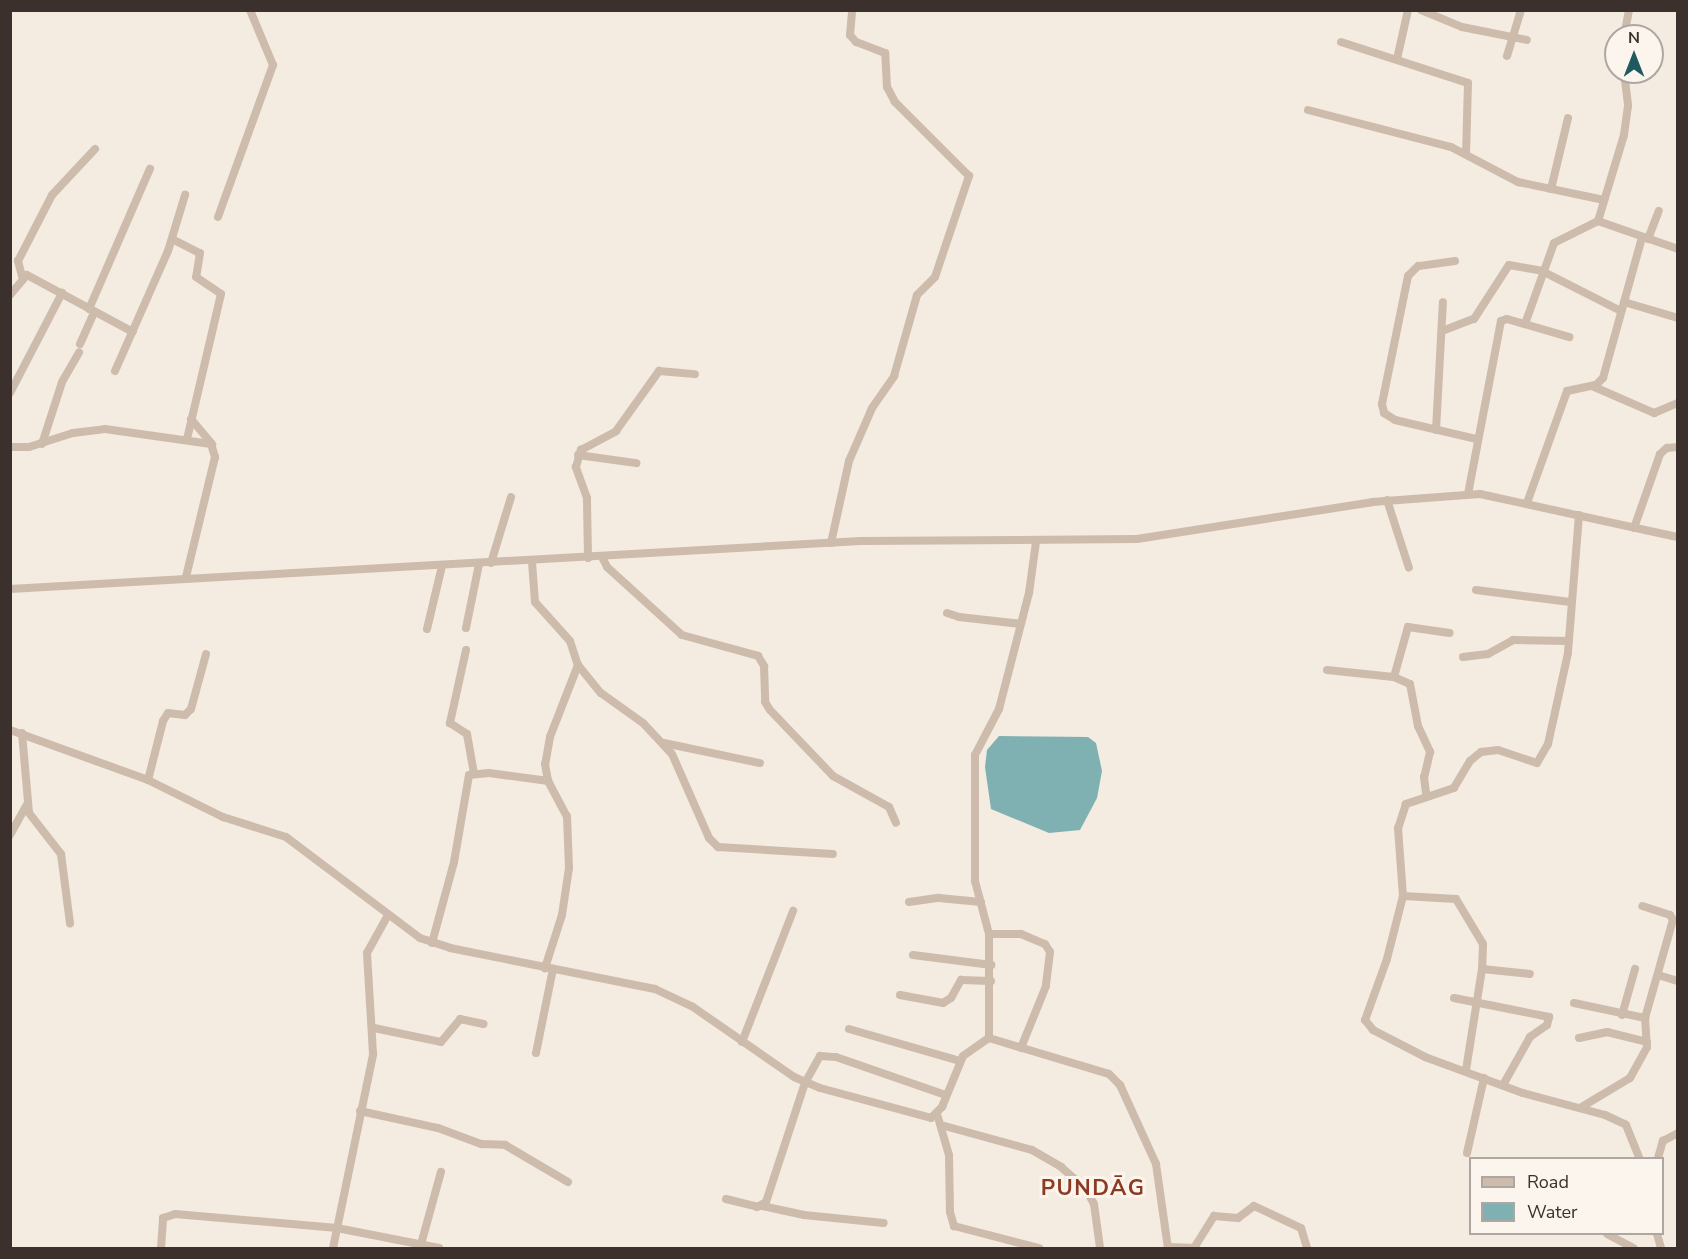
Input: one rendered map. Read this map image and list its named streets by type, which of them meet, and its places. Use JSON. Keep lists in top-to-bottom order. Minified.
{"districts":["PUNDĀG"],"legend":["Road","Water"],"north":"top"}
